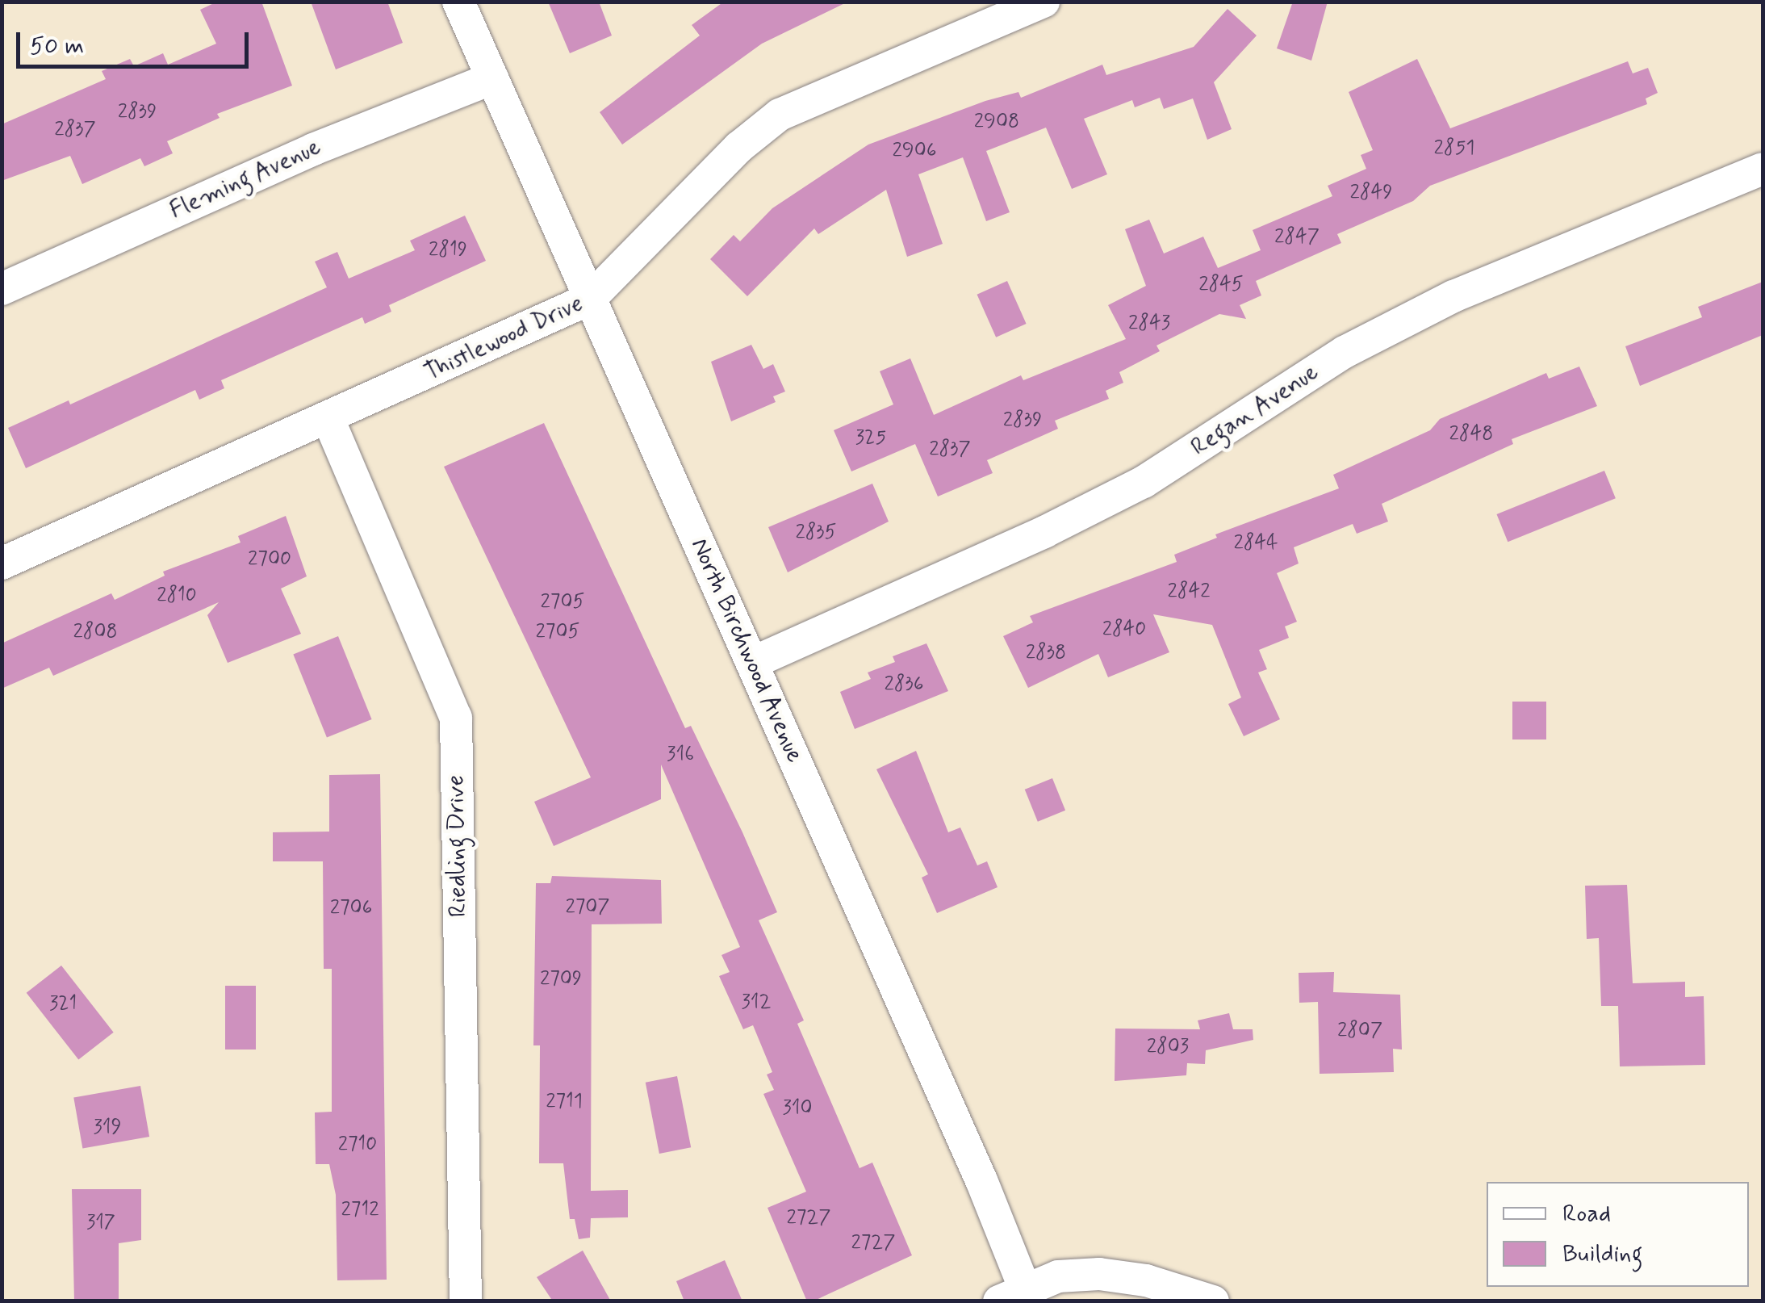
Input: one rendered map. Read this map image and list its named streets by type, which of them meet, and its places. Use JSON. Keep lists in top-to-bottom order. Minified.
{"streets":{"street":["Fleming Avenue","Thistlewood Drive","Regan Avenue","North Birchwood Avenue","Riedling Drive"]},"crossings":[["Fleming Avenue","North Birchwood Avenue"],["Thistlewood Drive","North Birchwood Avenue"],["Thistlewood Drive","Riedling Drive"],["Regan Avenue","North Birchwood Avenue"]],"house_numbers":["2839","2908","2837","2851","2906","2849","2847","2819","2845","2843","2839","2848","325","2837","2835","2844","2700","2842","2810","2705","2840","2808","2705","2838","2836","316","2707","2706","2709","312","321","2807","2803","2711","310","319","2710","2712","2727","317","2727"],"legend":["Road","Building"],"scale_bar":"50 m"}
